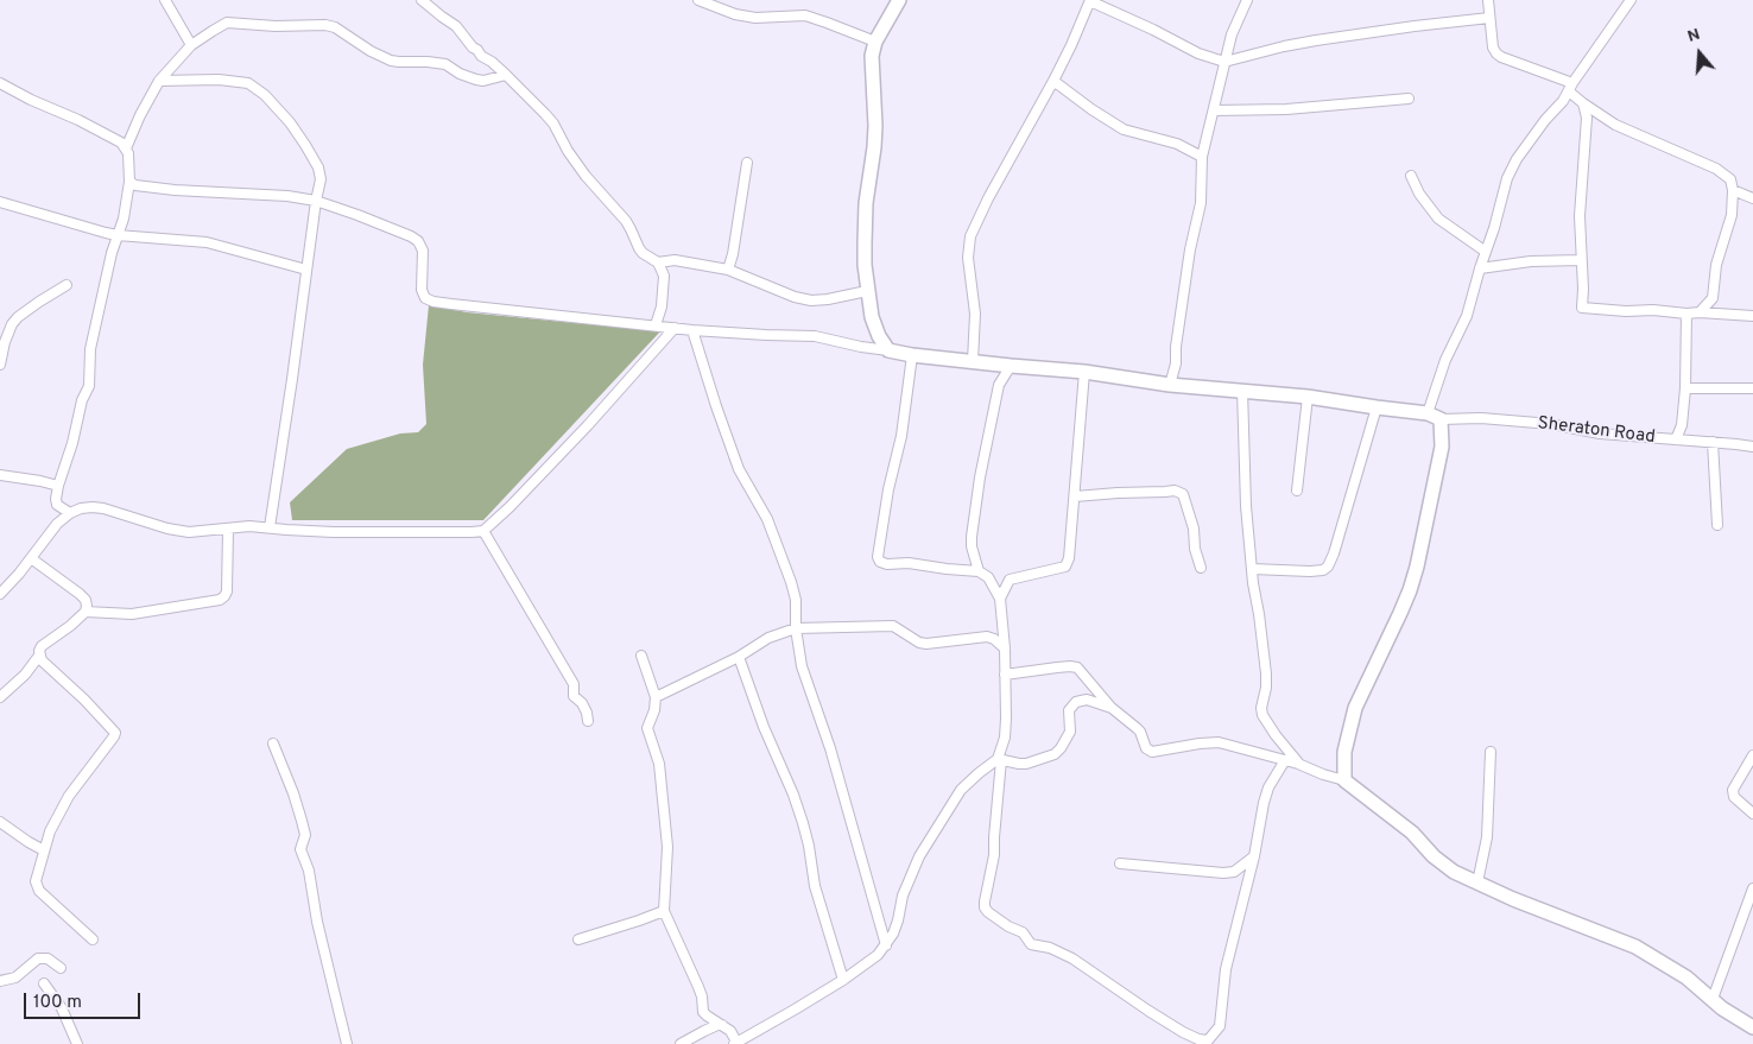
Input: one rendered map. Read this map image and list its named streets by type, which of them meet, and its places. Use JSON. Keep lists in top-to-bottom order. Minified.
{"streets":{"street":["Sheraton Road"]},"scale_bar":"100 m","north":"top"}
